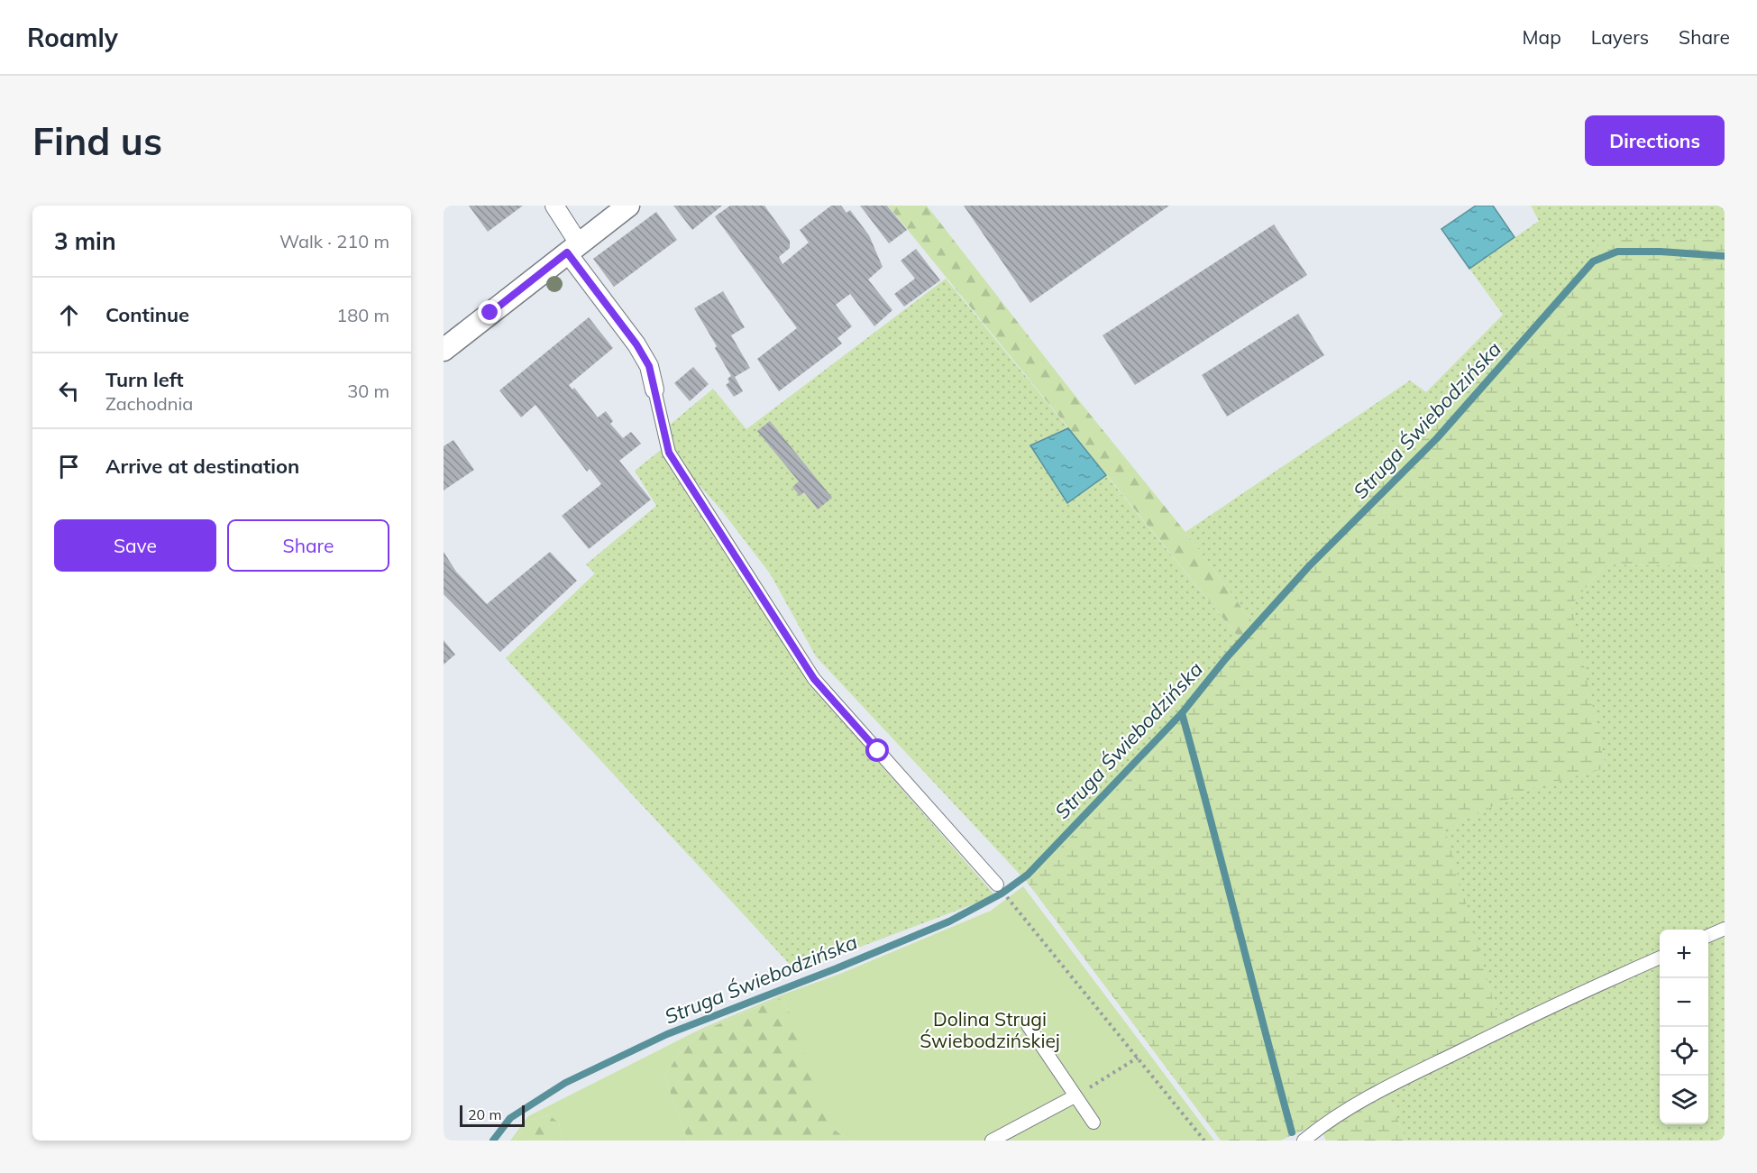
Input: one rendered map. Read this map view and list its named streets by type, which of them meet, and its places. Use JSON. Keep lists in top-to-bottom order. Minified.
{"water":["Struga Świebodzińska"],"parks":["Dolina Strugi Świebodzińskiej"],"scale_bar":"20 m","page":{"header":"Roamly","nav":["Map","Layers","Share"],"buttons":["Directions",["Save","Share"]],"title":"Find us","heading":["3 min","Walk · 210 m"],"list":[["Continue","180 m"],["Turn left","Zachodnia","30 m"],"Arrive at destination"],"map_buttons":["+","−"],"scale":"20 m"}}
